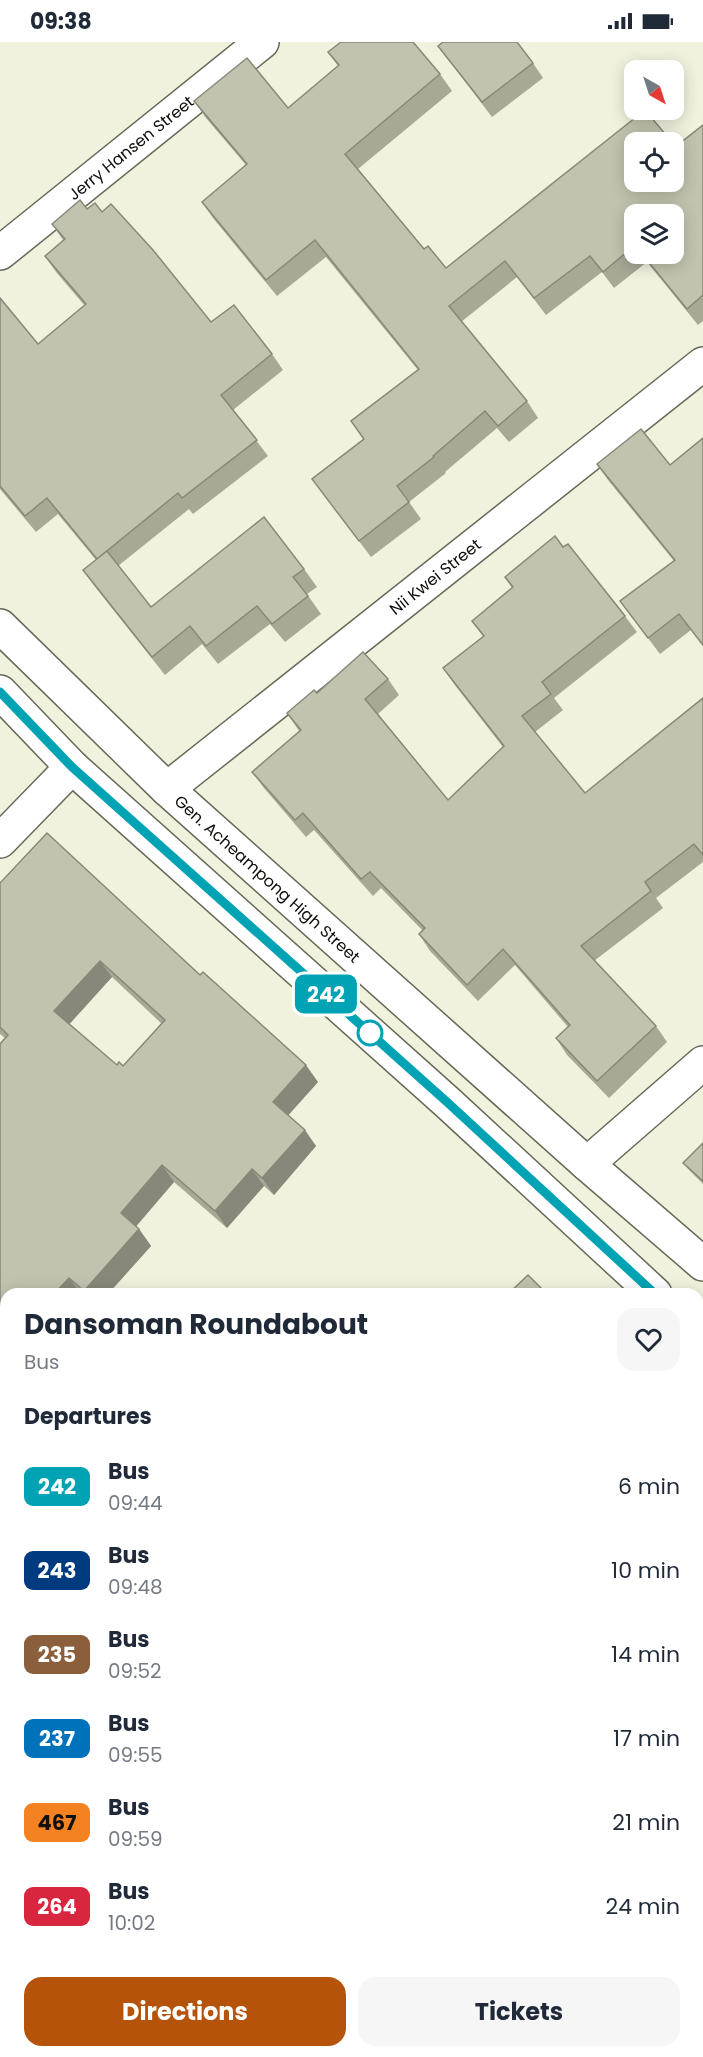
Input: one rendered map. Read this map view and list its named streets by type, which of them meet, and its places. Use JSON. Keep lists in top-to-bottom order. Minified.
{"streets":{"main road":["Jerry Hansen Street","Nii Kwei Street","Gen. Acheampong High Street"]},"crossings":[["Nii Kwei Street","Gen. Acheampong High Street"]],"lines":["bus line 242"],"north":"bottom right","page":{"status":"09:38","on_map":"242","heading":[["Dansoman Roundabout","Bus"],"Departures"],"list":[{"mark":"242","name":"Bus","note":"09:44","value":"6 min"},{"mark":"243","name":"Bus","note":"09:48","value":"10 min"},{"mark":"235","name":"Bus","note":"09:52","value":"14 min"},{"mark":"237","name":"Bus","note":"09:55","value":"17 min"},{"mark":"467","name":"Bus","note":"09:59","value":"21 min"},{"mark":"264","name":"Bus","note":"10:02","value":"24 min"}],"buttons":["Directions","Tickets"]}}
